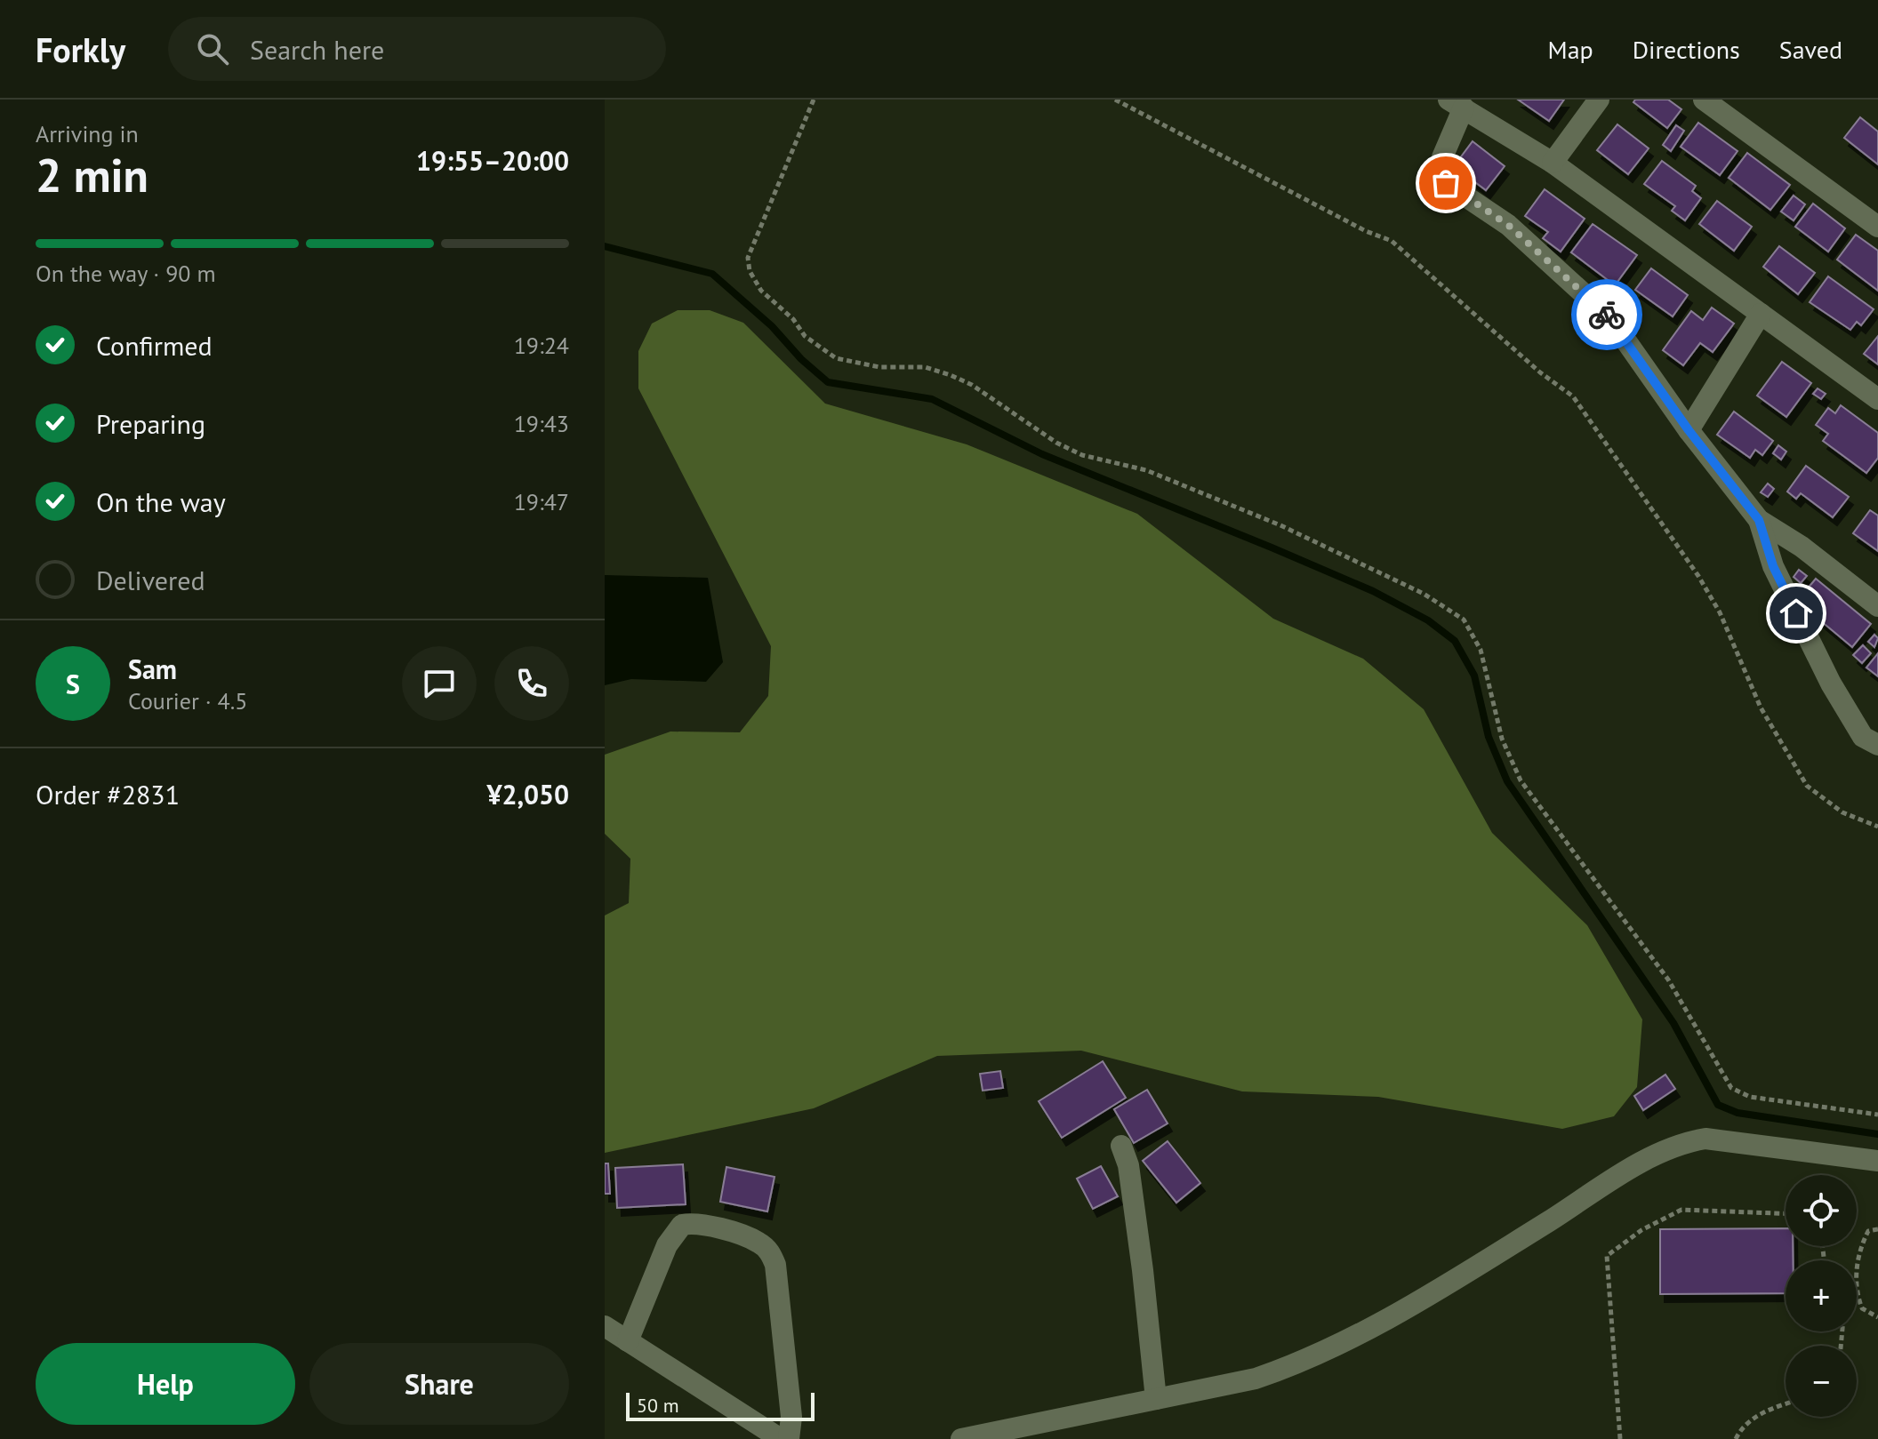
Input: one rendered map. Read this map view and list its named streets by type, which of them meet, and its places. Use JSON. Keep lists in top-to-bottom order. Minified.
{"scale_bar":"50 m","page":{"header":"Forkly","search":"Search here","nav":["Map","Directions","Saved"],"heading":["2 min","Arriving in","19:55–20:00"],"panel":["Sam","Courier · 4.5","Order #2831","¥2,050"],"bar":"On the way · 90 m","list":[["Confirmed","19:24"],["Preparing","19:43"],["On the way","19:47"],"Delivered"],"round":"S","map_buttons":["+","−"],"buttons":["Help","Share"],"scale":"50 m"}}
